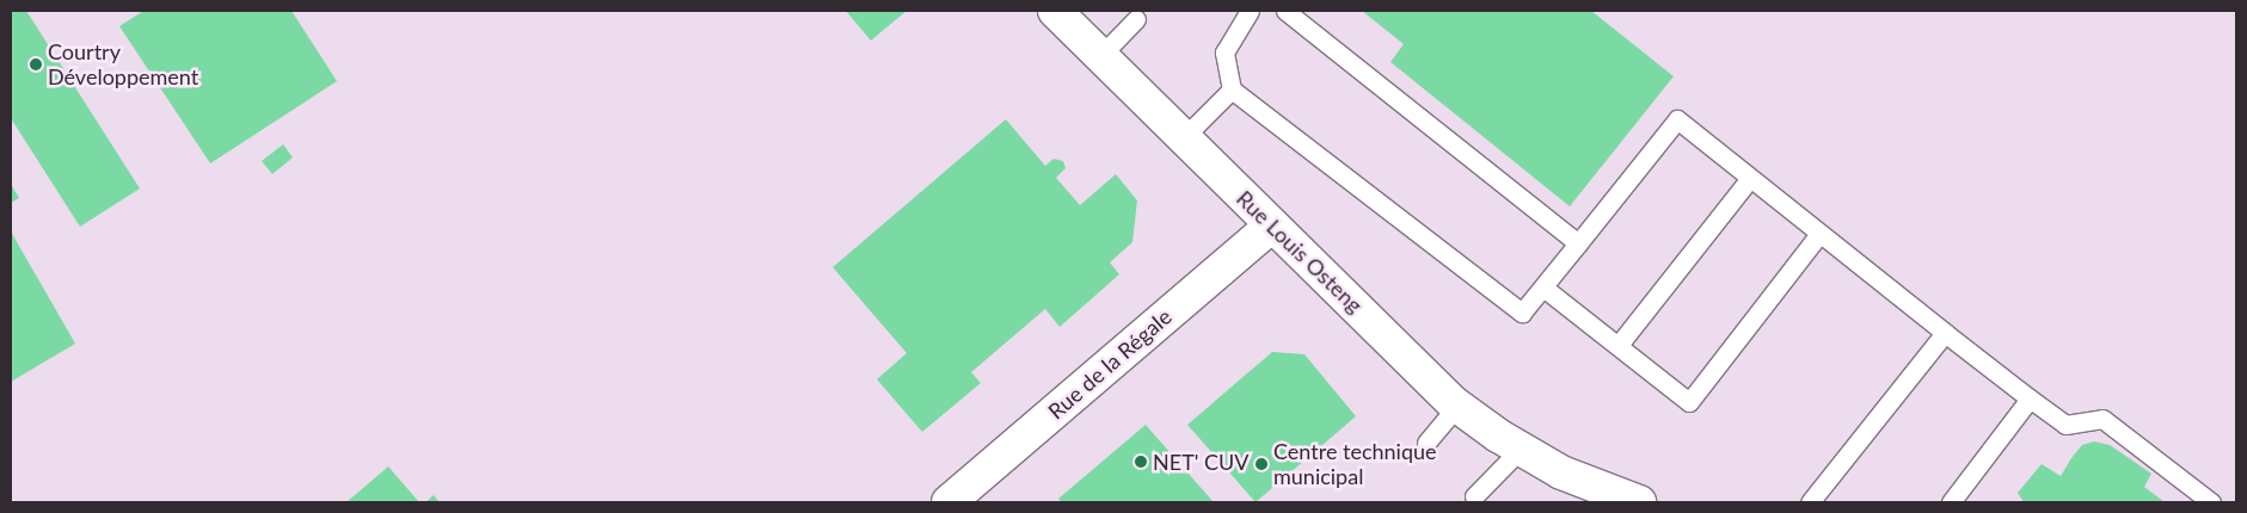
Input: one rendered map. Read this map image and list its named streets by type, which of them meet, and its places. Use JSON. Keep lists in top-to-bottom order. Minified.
{"streets":{"street":["Rue Louis Osteng","Rue de la Régale"]},"crossings":[["Rue Louis Osteng","Rue de la Régale"]],"places":["Courtry Développement","NET' CUV","Centre technique municipal"]}
